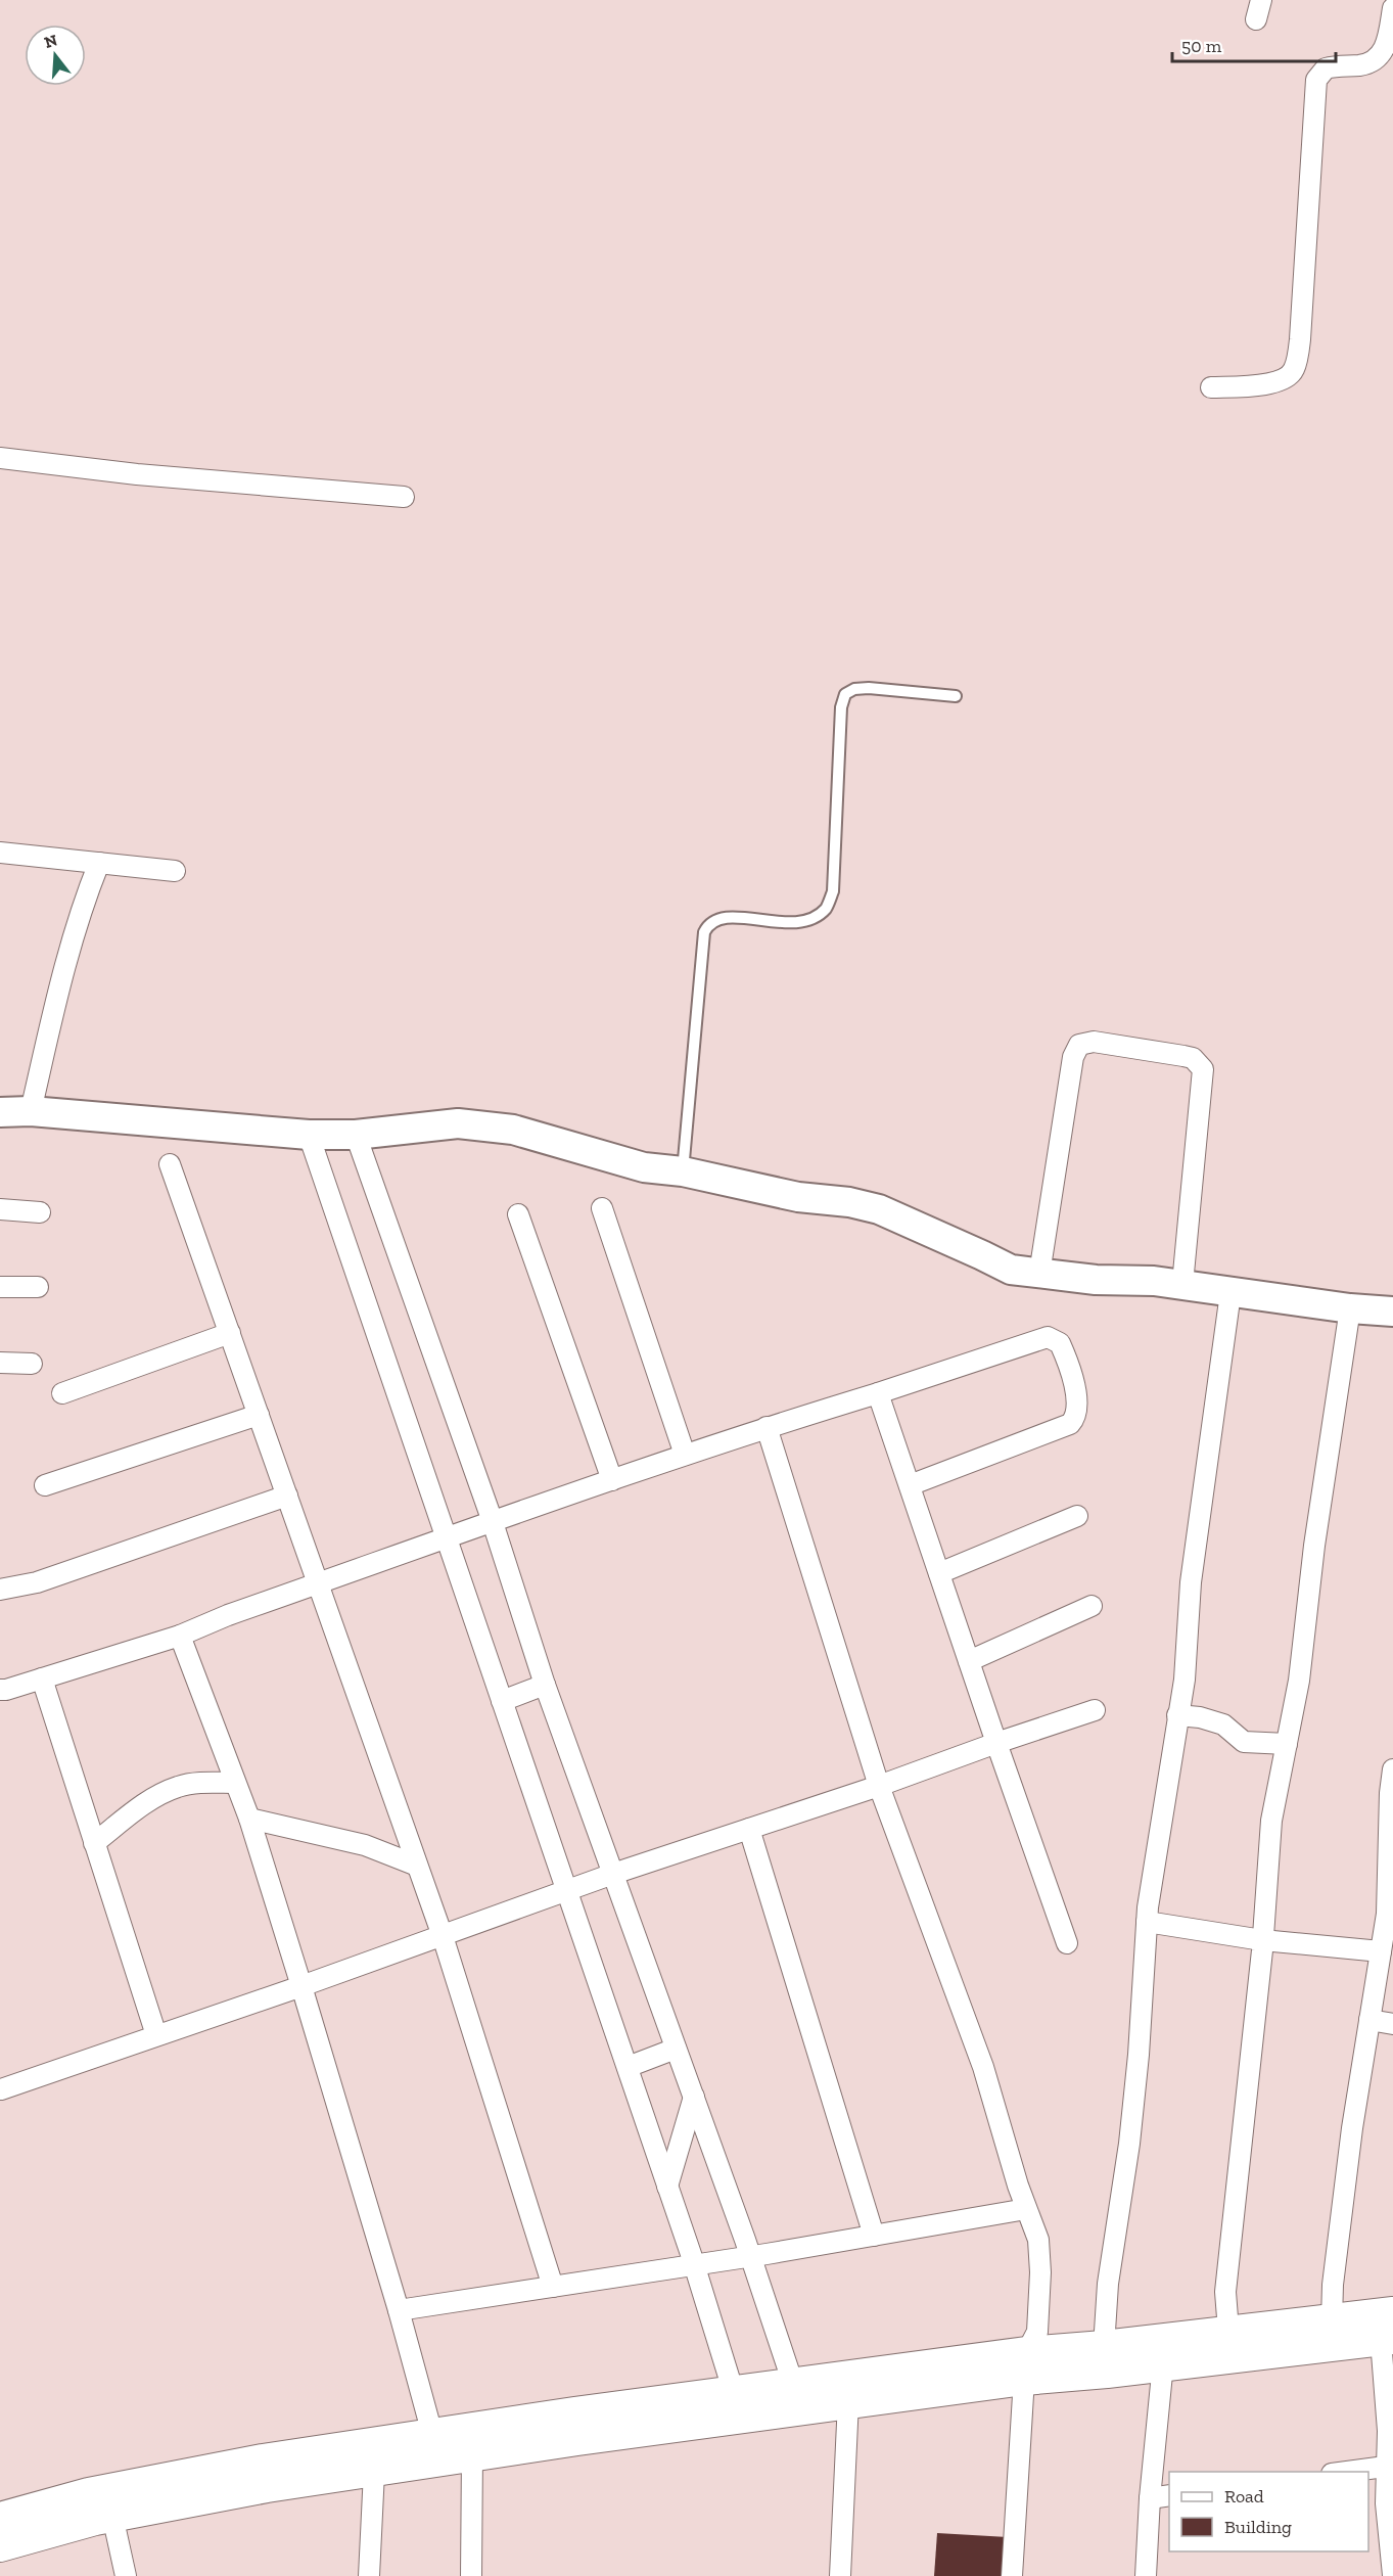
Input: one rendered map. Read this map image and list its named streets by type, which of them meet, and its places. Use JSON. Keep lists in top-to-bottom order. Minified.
{"legend":["Road","Building"],"scale_bar":"50 m","north":"top"}
